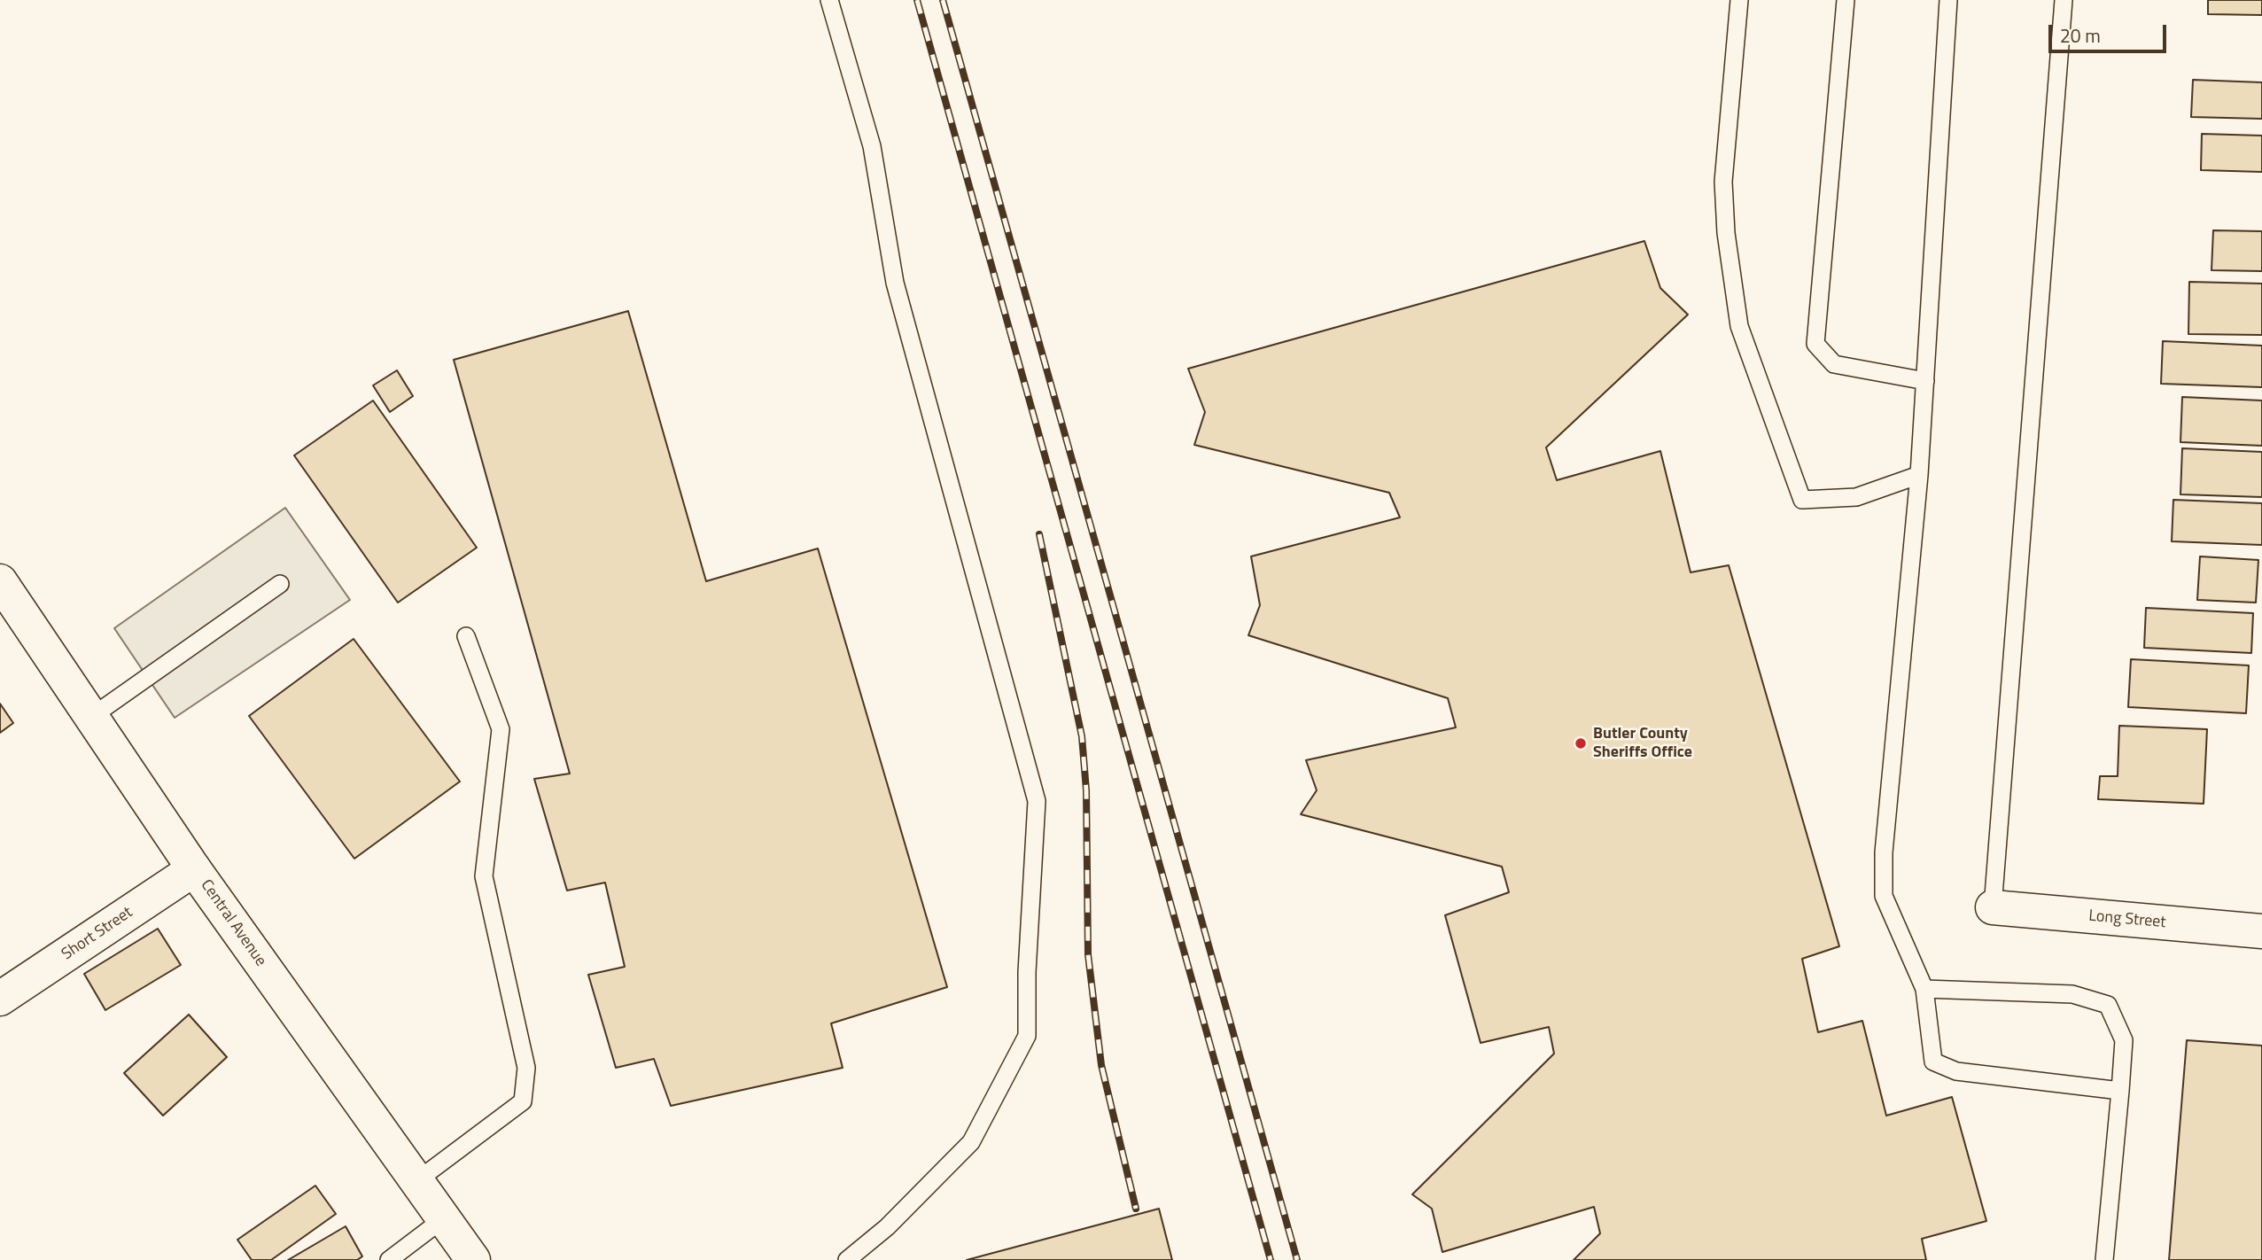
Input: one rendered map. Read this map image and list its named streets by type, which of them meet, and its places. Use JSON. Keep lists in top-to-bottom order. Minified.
{"streets":{"main road":["Long Street","Central Avenue","Short Street"]},"crossings":[["Central Avenue","Short Street"]],"places":["Butler County Sheriffs Office"],"scale_bar":"20 m"}
